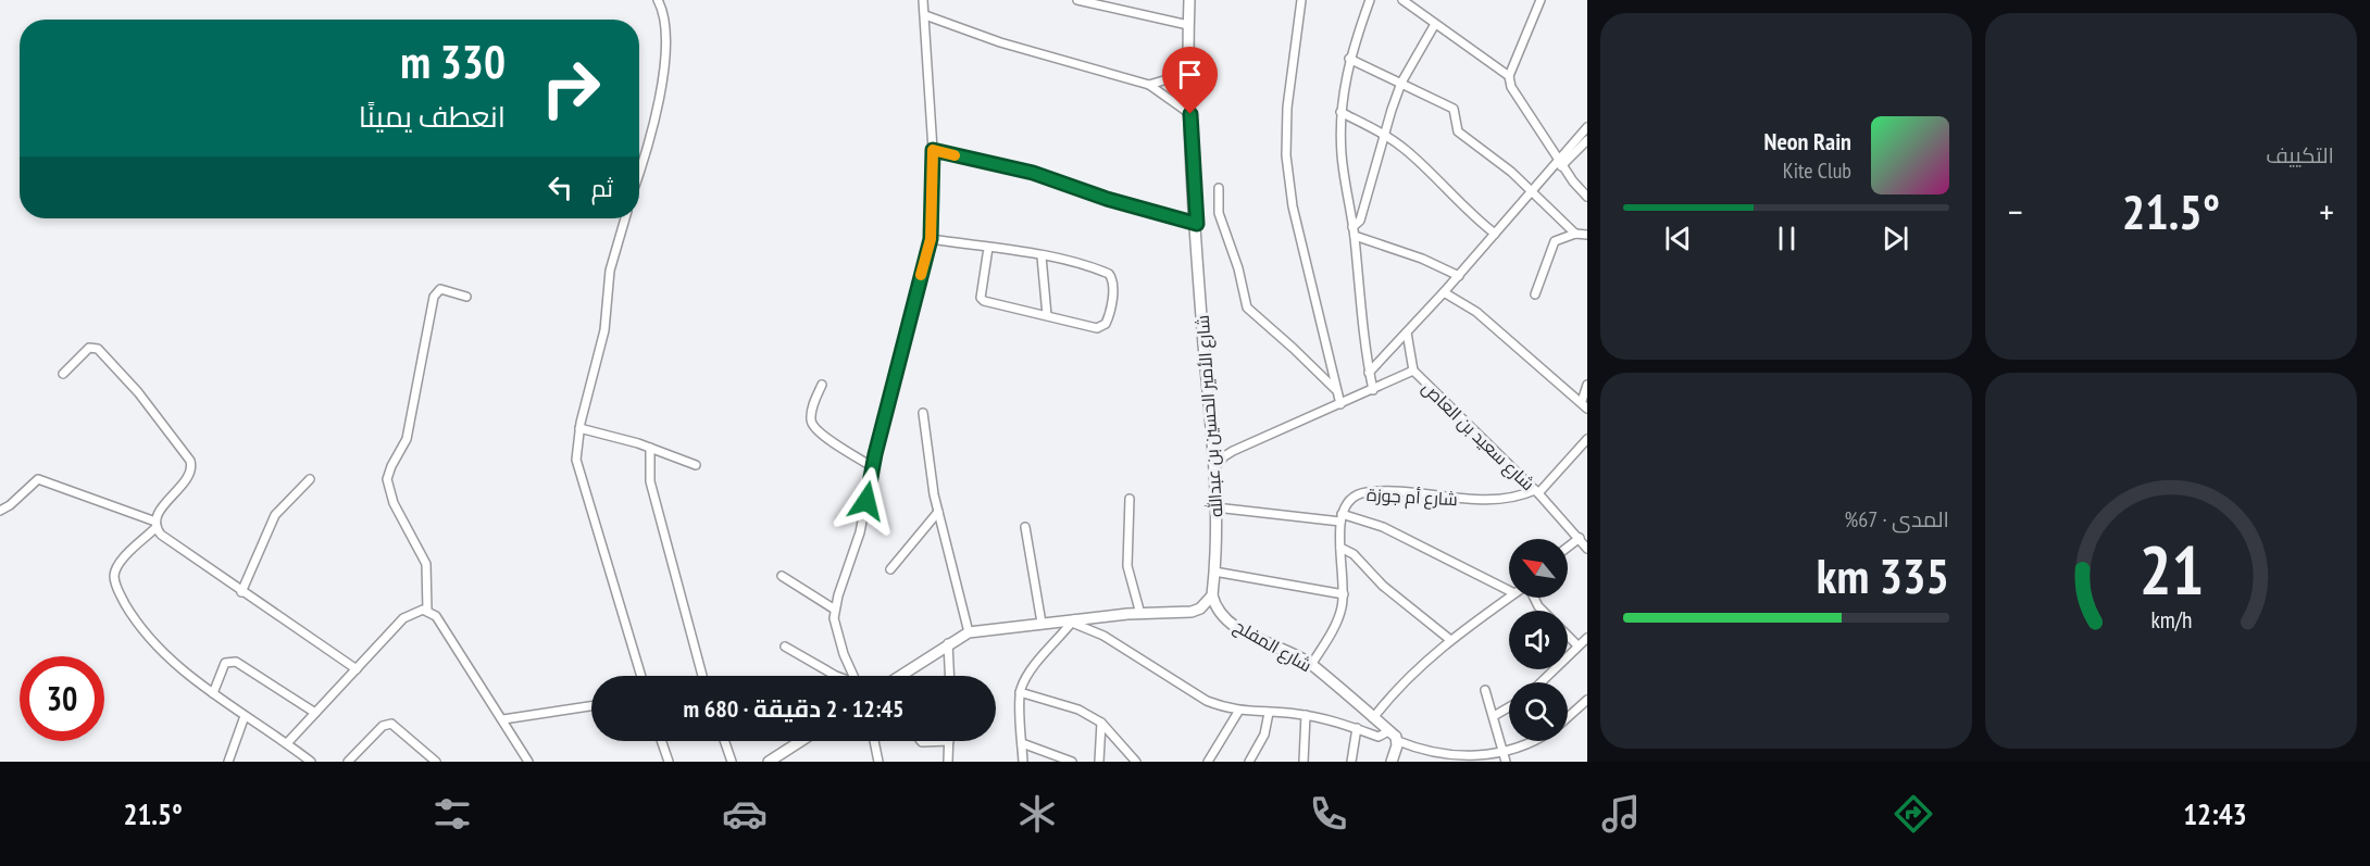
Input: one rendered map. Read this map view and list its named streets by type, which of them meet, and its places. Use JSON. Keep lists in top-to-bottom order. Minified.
{"streets":{"street":["شارع الأمير الحسين بن عبدالله","شارع سعيد بن العاص","شارع أم جوزة","شارع المفلح"]},"crossings":[["شارع الأمير الحسين بن عبدالله","شارع سعيد بن العاص"],["شارع الأمير الحسين بن عبدالله","شارع المفلح"],["شارع سعيد بن العاص","شارع أم جوزة"]],"north":"top left","page":{"tile":["التكييف",["المدى · 67%","335 km"]],"turn":["330 m","انعطف يمينًا"],"song":["Neon Rain","Kite Club"],"then":"ثم","heat":["−","21.5°","+"],"limit":"30","trip":"12:45 · 2 دقيقة · 680 m","tabs":["12:43","21.5°"],"gauge":["21","km/h"]}}
